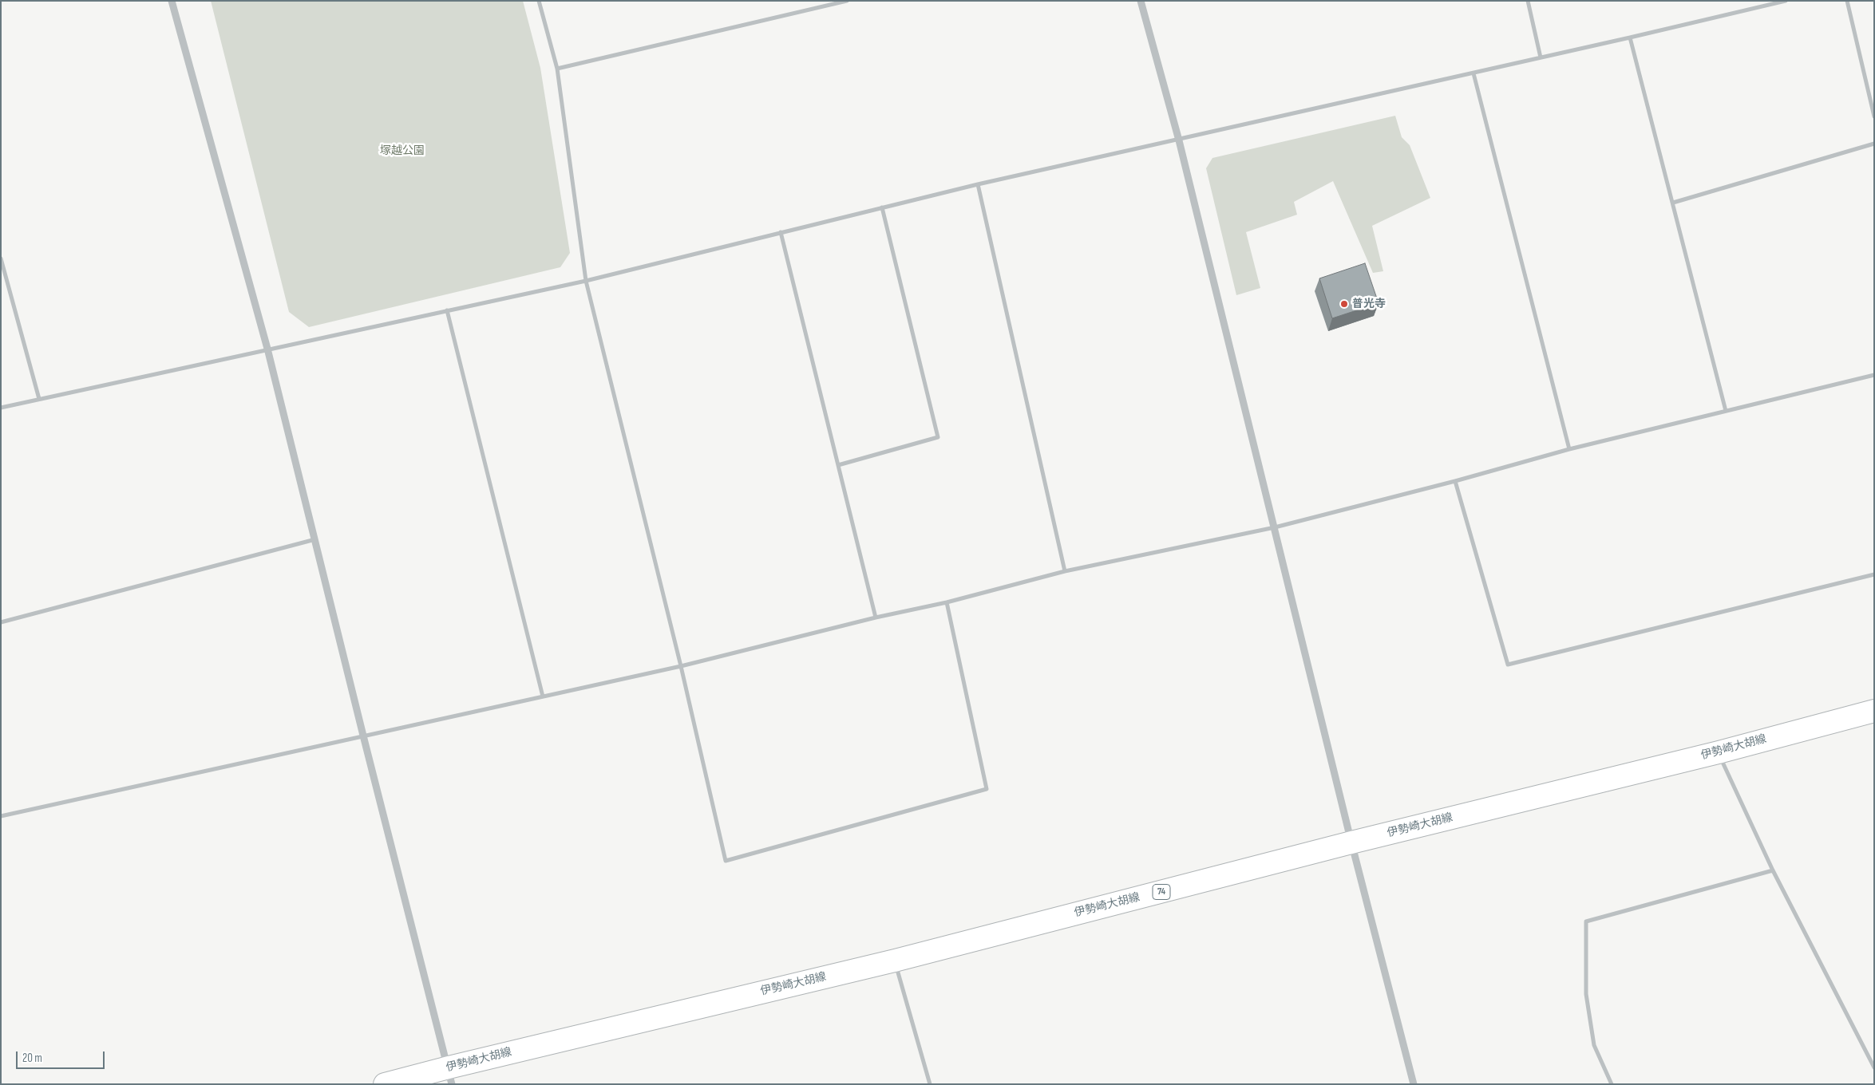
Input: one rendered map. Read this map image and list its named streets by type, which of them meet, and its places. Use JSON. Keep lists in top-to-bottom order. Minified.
{"streets":{"main road":["伊勢崎大胡線","74"]},"parks":["塚越公園"],"places":["普光寺"],"scale_bar":"20 m"}
